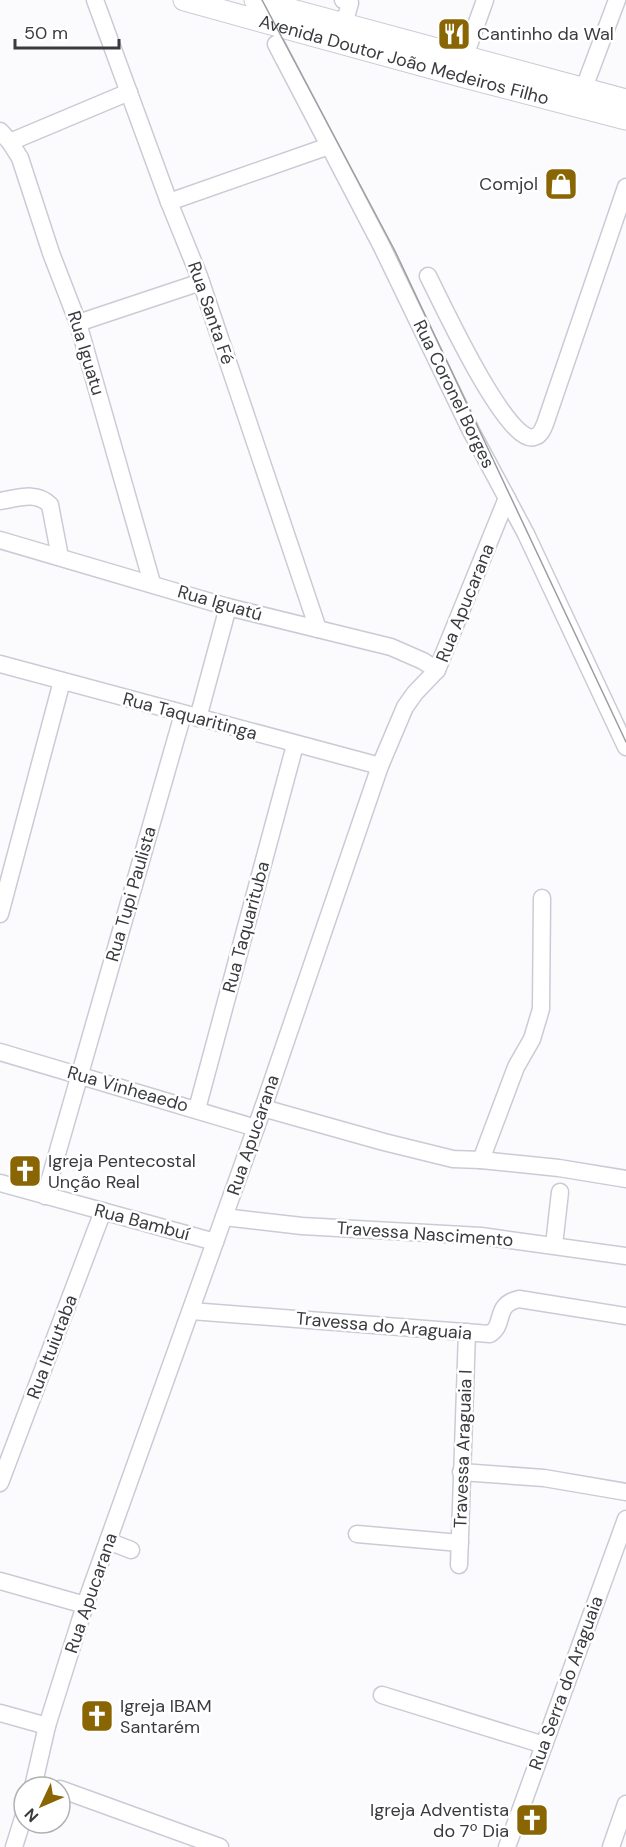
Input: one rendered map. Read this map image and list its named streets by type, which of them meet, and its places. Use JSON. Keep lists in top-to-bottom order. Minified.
{"streets":{"main road":["Avenida Doutor João Medeiros Filho"],"street":["Rua Santa Fé","Rua Iguatu","Rua Coronel Borges","Rua Iguatú","Rua Apucarana","Rua Taquaritinga","Rua Tupi Paulista","Rua Taquarituba","Rua Vinheaedo","Rua Bambuí","Travessa Nascimento","Travessa do Araguaia","Rua Ituiutaba","Travessa Araguaia I","Rua Serra do Araguaia"]},"crossings":[["Rua Santa Fé","Rua Iguatú"],["Rua Iguatu","Rua Iguatú"],["Rua Coronel Borges","Rua Apucarana"],["Rua Iguatú","Rua Apucarana"],["Rua Iguatú","Rua Tupi Paulista"],["Rua Apucarana","Rua Taquaritinga"],["Rua Apucarana","Rua Vinheaedo"],["Rua Apucarana","Rua Bambuí"],["Rua Apucarana","Travessa Nascimento"],["Rua Apucarana","Travessa do Araguaia"],["Rua Taquaritinga","Rua Tupi Paulista"],["Rua Taquaritinga","Rua Taquarituba"],["Rua Tupi Paulista","Rua Vinheaedo"],["Rua Tupi Paulista","Rua Bambuí"],["Rua Taquarituba","Rua Vinheaedo"],["Rua Bambuí","Rua Ituiutaba"],["Travessa do Araguaia","Travessa Araguaia I"]],"places":{"restaurant":["Cantinho da Wal"],"shop":["Comjol"],"church":["Igreja Pentecostal Unção Real","Igreja IBAM Santarém","Igreja Adventista do 7º Dia"]},"scale_bar":"50 m","north":"bottom left"}
